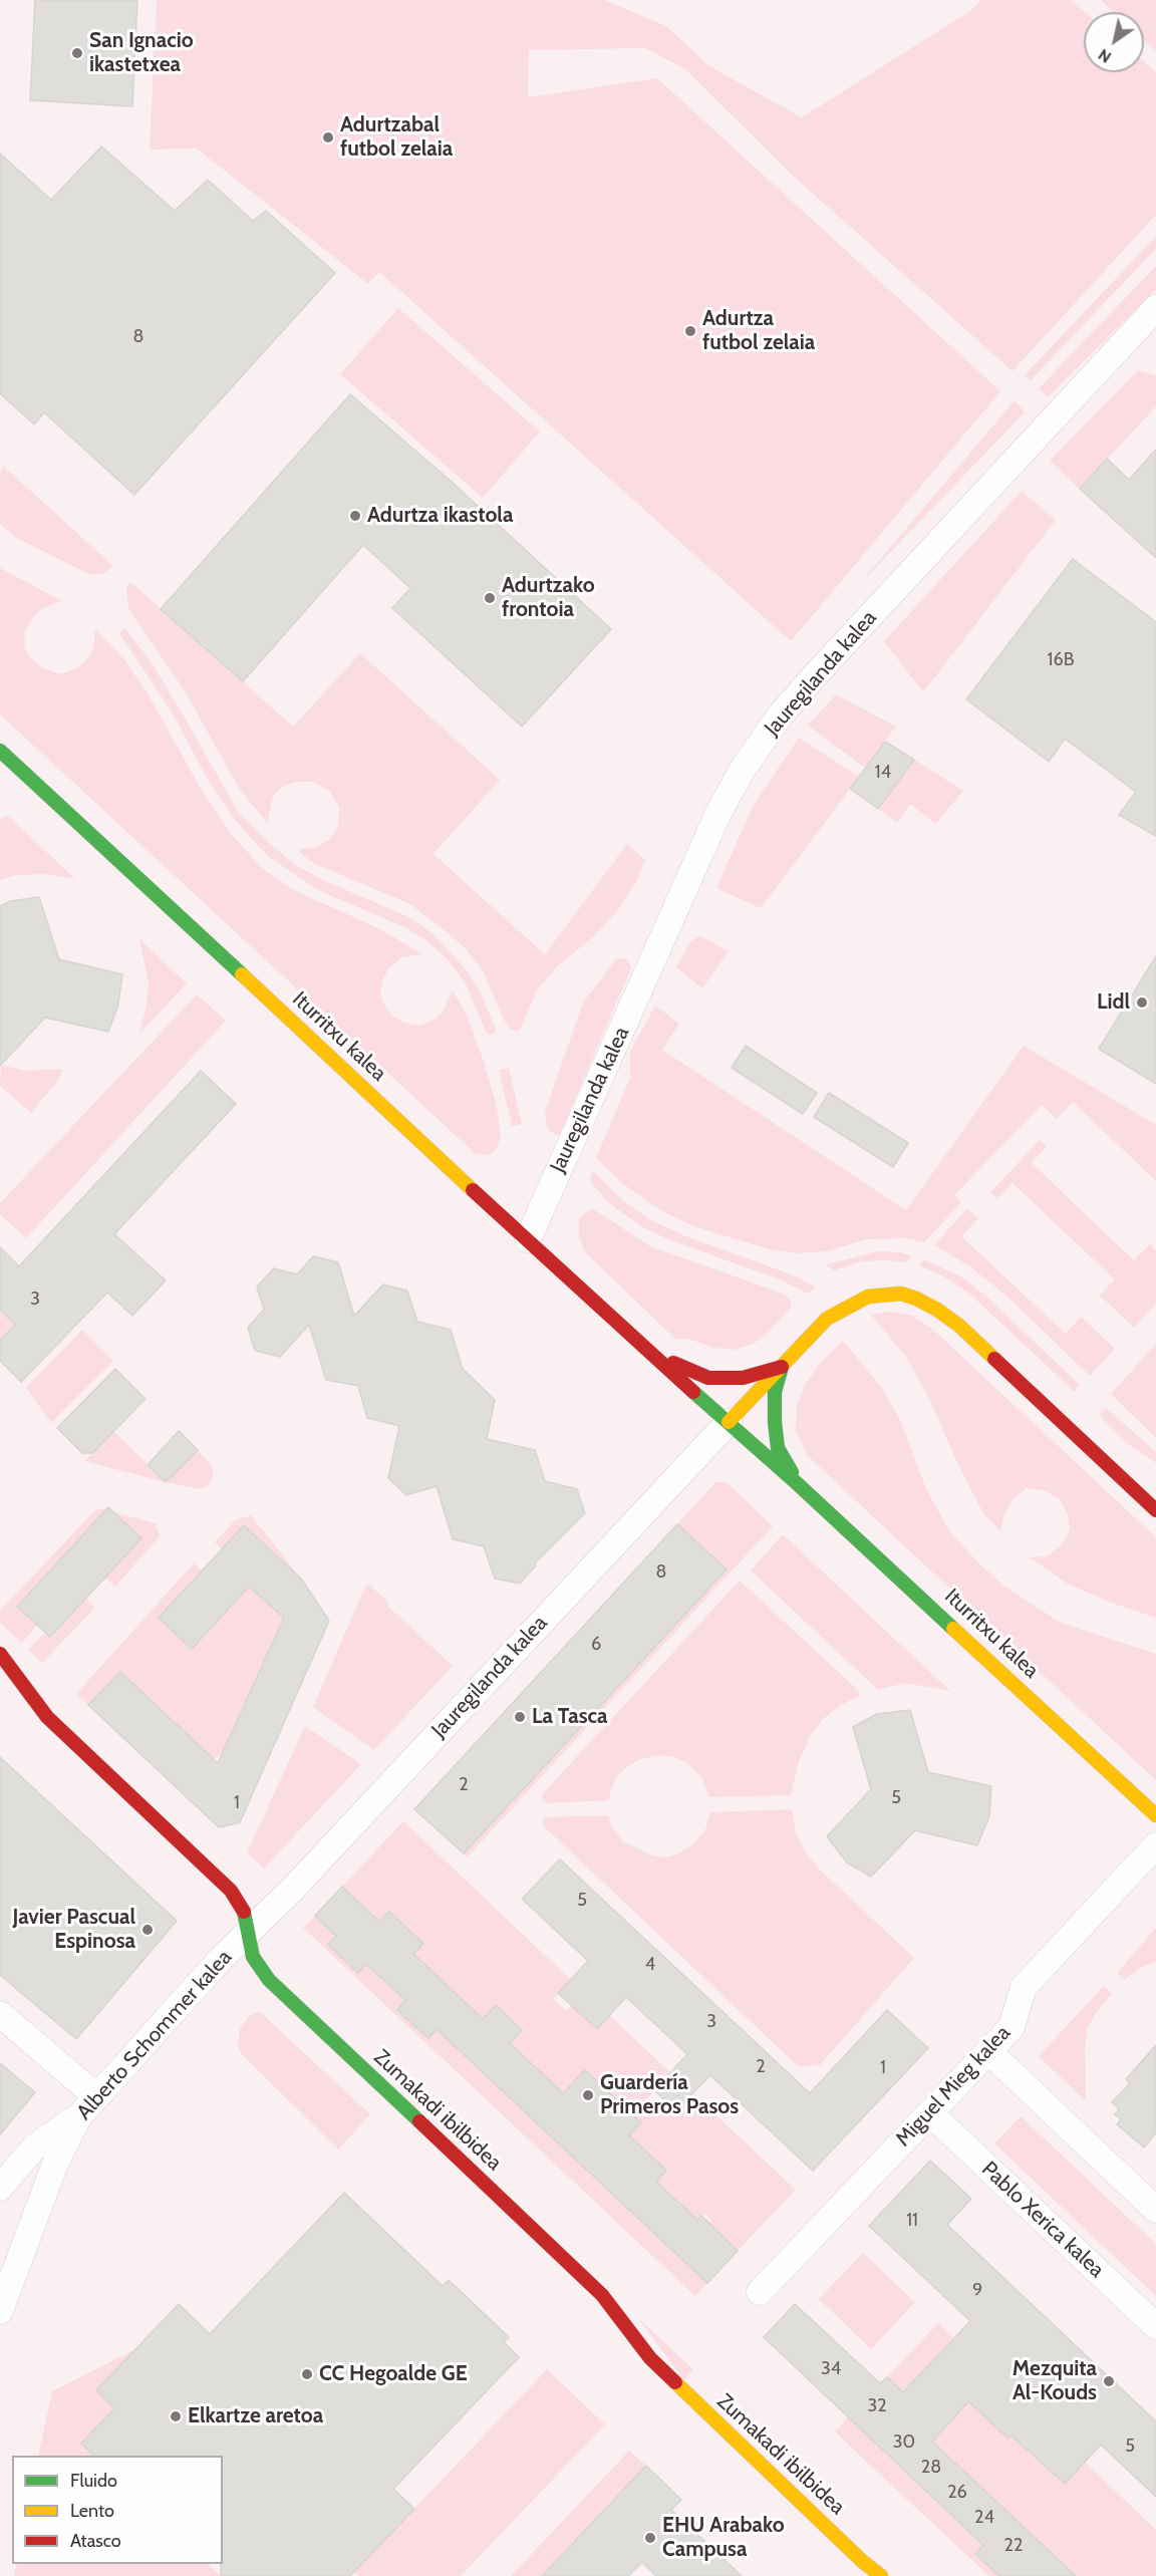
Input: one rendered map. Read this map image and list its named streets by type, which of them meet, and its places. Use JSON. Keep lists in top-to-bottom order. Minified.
{"streets":{"main road":["Iturritxu kalea","Zumakadi ibilbidea"],"street":["Jauregilanda kalea","Alberto Schommer kalea","Miguel Mieg kalea","Pablo Xerica kalea"]},"crossings":[["Jauregilanda kalea","Iturritxu kalea"],["Jauregilanda kalea","Alberto Schommer kalea"],["Jauregilanda kalea","Zumakadi ibilbidea"],["Alberto Schommer kalea","Zumakadi ibilbidea"],["Miguel Mieg kalea","Pablo Xerica kalea"]],"places":["San Ignacio ikastetxea","Adurtzabal futbol zelaia","Adurtza futbol zelaia","Adurtza ikastola","Adurtzako frontoia","Lidl","La Tasca","Javier Pascual Espinosa","Guardería Primeros Pasos","CC Hegoalde GE","Mezquita Al-Kouds","Elkartze aretoa","EHU Arabako Campusa"],"house_numbers":["8","16B","14","3","8","6","2","5","1","5","4","3","2","1","11","9","34","32","30","5","28","26","24","22"],"legend":["Fluido","Lento","Atasco"],"north":"bottom left"}
